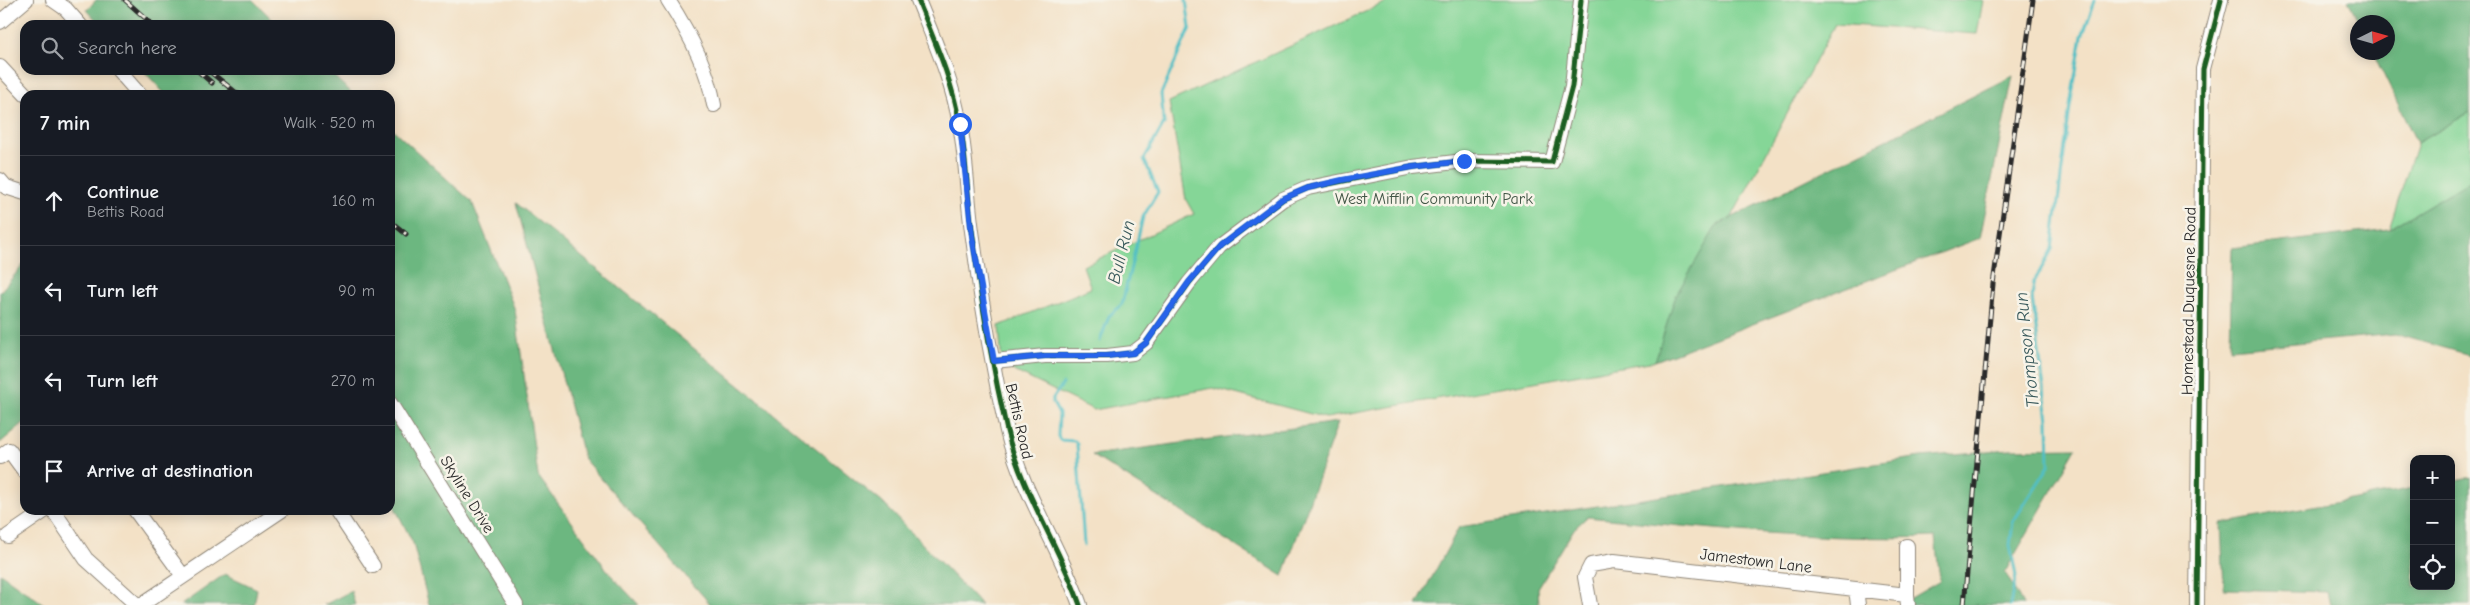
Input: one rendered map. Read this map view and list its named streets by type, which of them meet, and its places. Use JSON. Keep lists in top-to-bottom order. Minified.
{"streets":{"street":["Homestead Duquesne Road","Bettis Road","Skyline Drive","Jamestown Lane"]},"water":["Bull Run","Thompson Run"],"parks":["West Mifflin Community Park"],"north":"right","page":{"search":"Search here","heading":["7 min","Walk · 520 m"],"list":[["Continue","Bettis Road","160 m"],["Turn left","90 m"],["Turn left","270 m"],"Arrive at destination"],"map_buttons":["+","−"]}}
